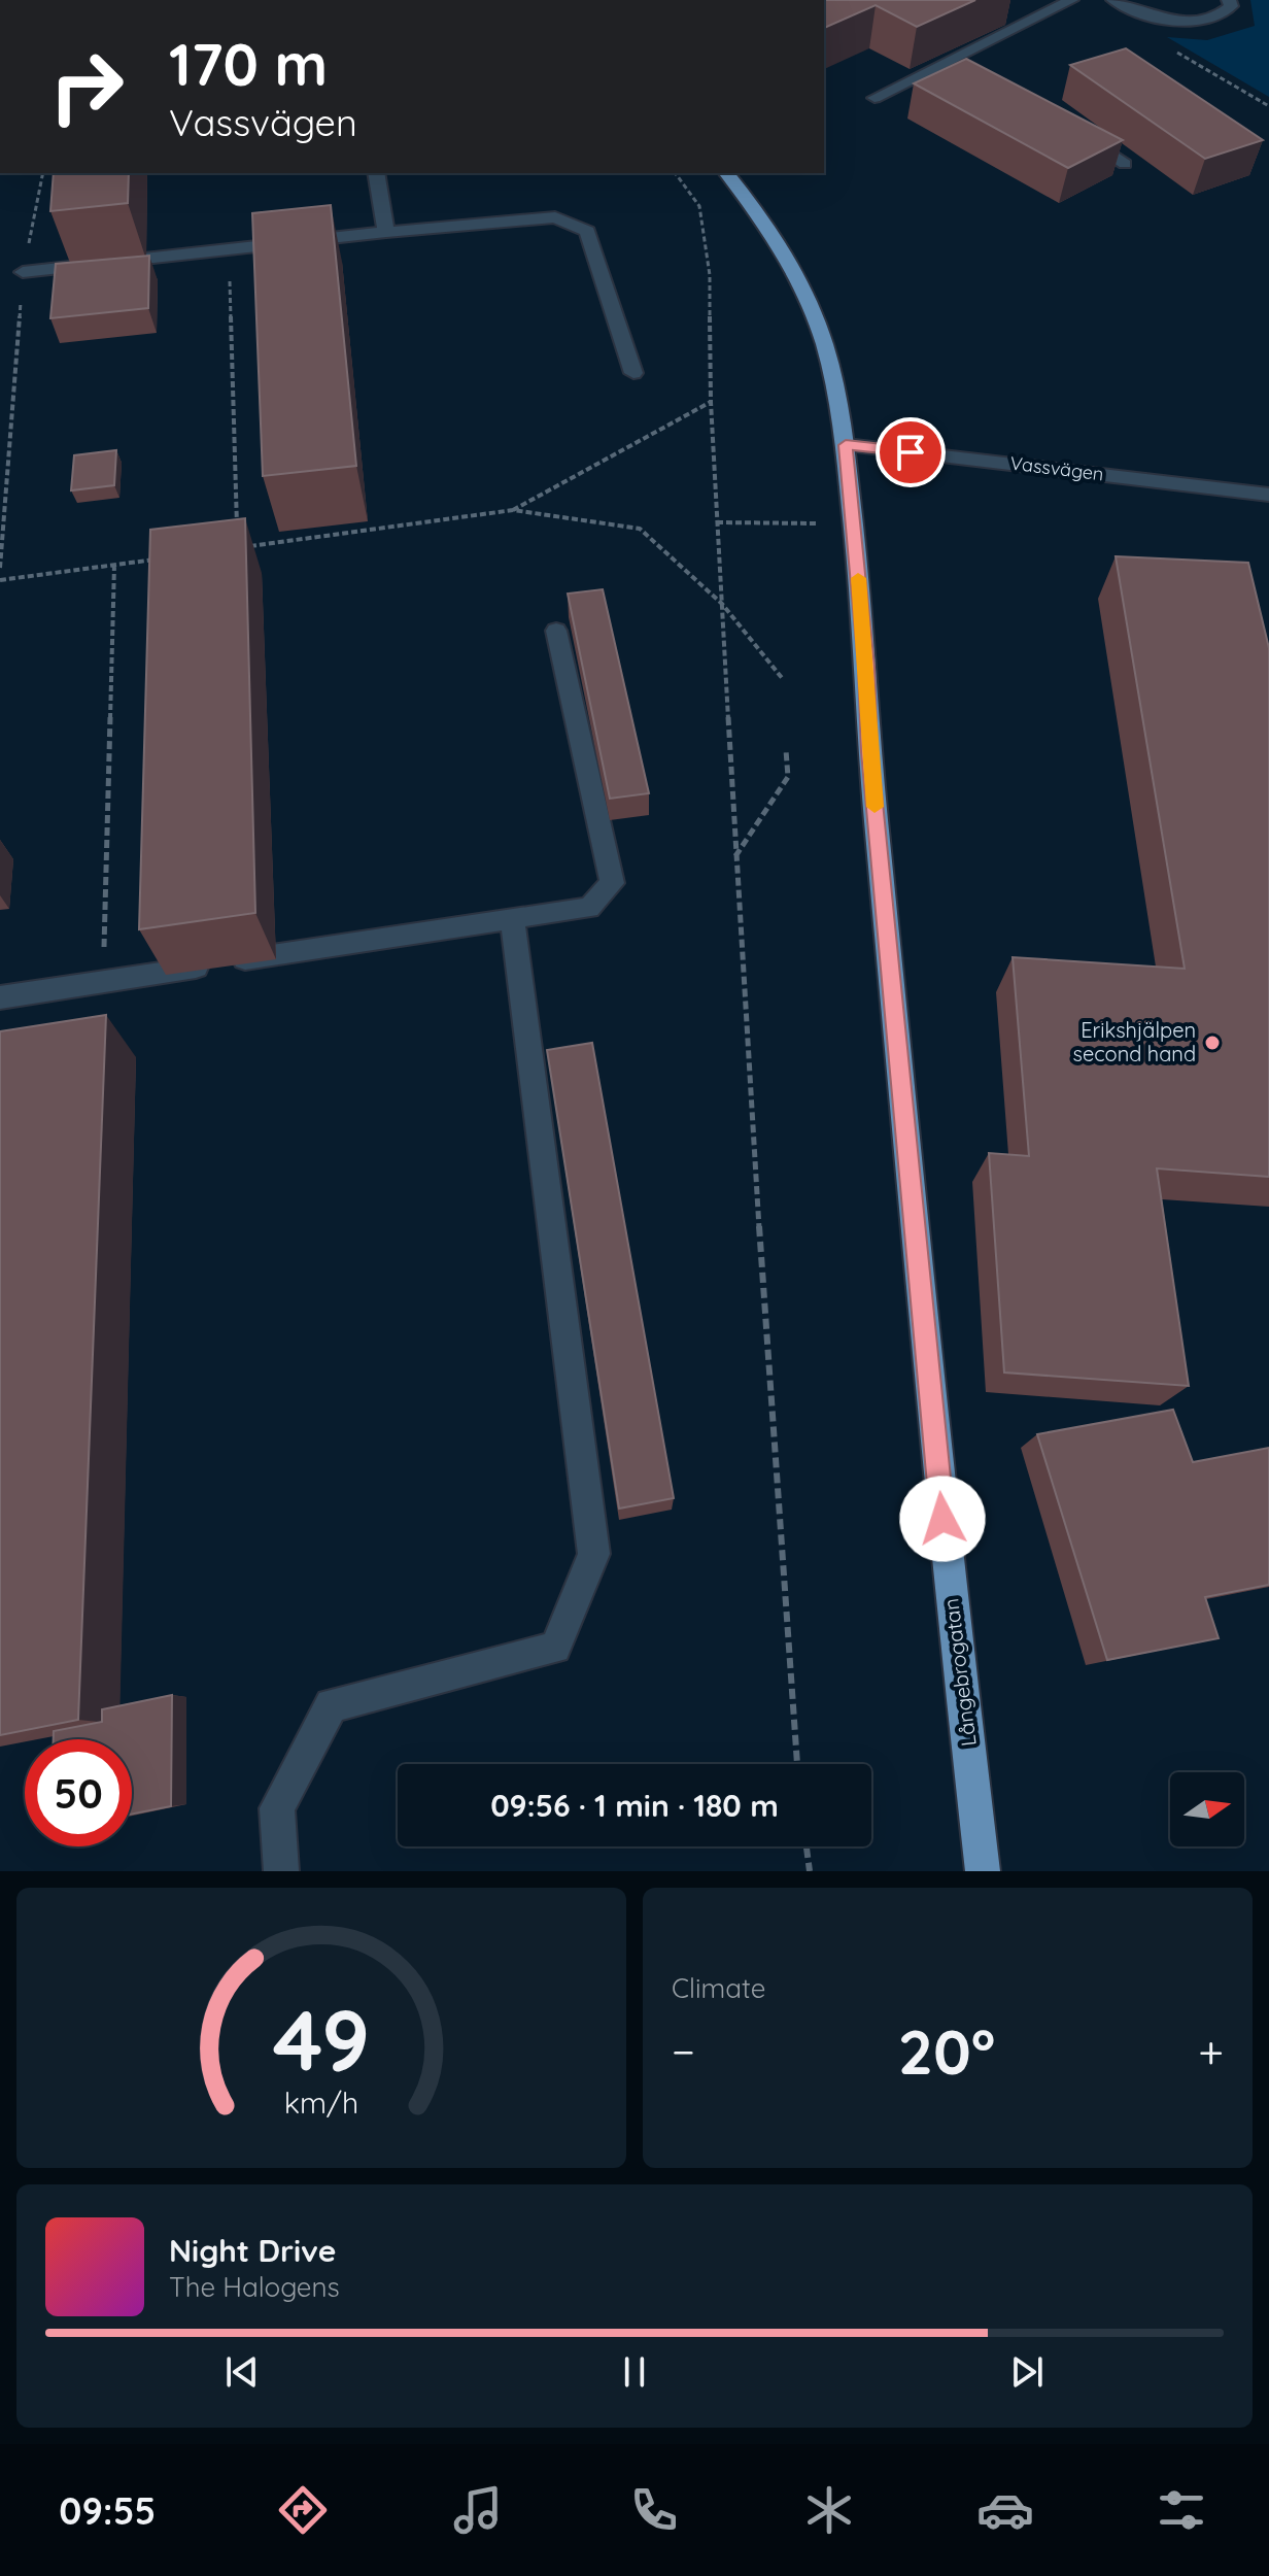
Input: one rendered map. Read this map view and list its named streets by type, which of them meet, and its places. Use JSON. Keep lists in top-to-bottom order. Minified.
{"streets":{"main road":["Långebrogatan"],"street":["Vassvägen"]},"crossings":[["Vassvägen","Långebrogatan"]],"places":["Erikshjälpen second hand"],"north":"right","page":{"turn":["170 m","Vassvägen"],"limit":"50","trip":"09:56 · 1 min · 180 m","tile":"Climate","heat":["−","20°","+"],"song":["Night Drive","The Halogens"],"tabs":"09:55","gauge":["49","km/h"]}}
